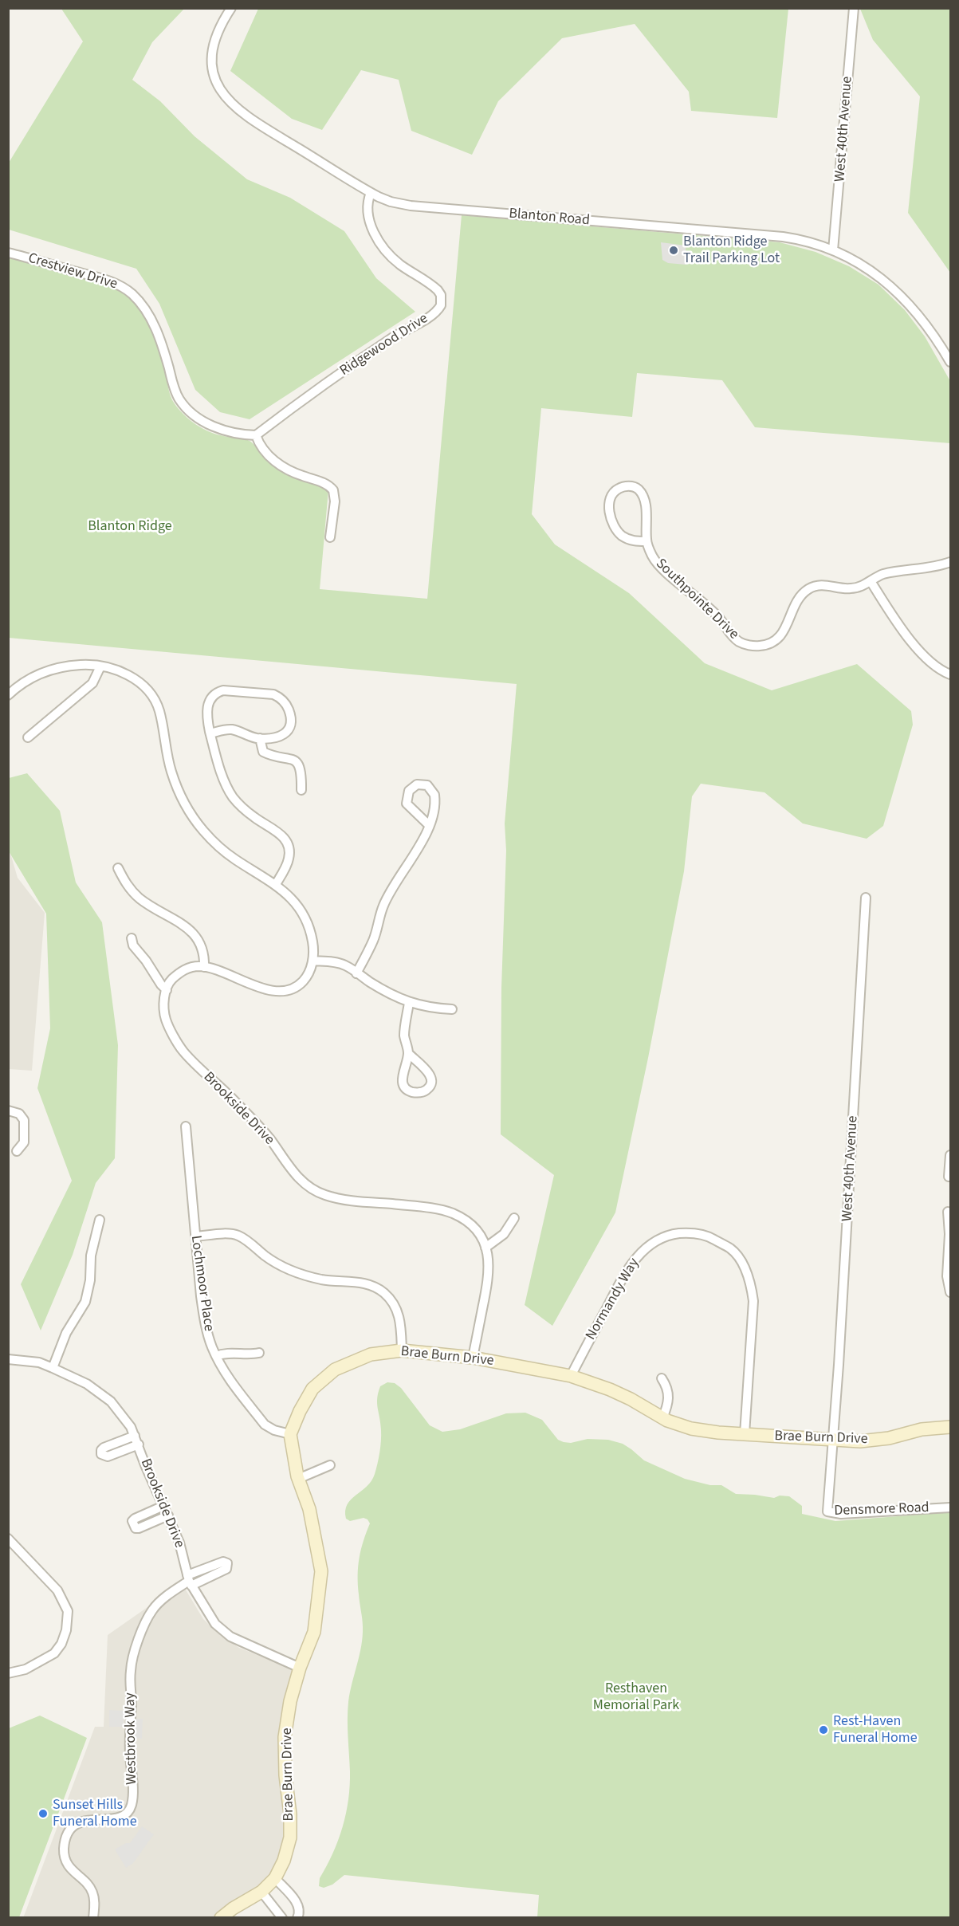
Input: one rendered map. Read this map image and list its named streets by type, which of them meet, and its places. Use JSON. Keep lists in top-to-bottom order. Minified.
{"streets":{"street":["West 40th Avenue","Blanton Road","Crestview Drive","Ridgewood Drive","Southpointe Drive","Brookside Drive","Lochmoor Place","Normandy Way","Brae Burn Drive","Densmore Road","Westbrook Way"]},"crossings":[["West 40th Avenue","Blanton Road"],["West 40th Avenue","Brae Burn Drive"],["West 40th Avenue","Densmore Road"],["Blanton Road","Ridgewood Drive"],["Crestview Drive","Ridgewood Drive"],["Brookside Drive","Brae Burn Drive"],["Brookside Drive","Westbrook Way"],["Lochmoor Place","Brae Burn Drive"],["Normandy Way","Brae Burn Drive"],["Brae Burn Drive","Densmore Road"]],"parks":["Blanton Ridge","Resthaven Memorial Park"],"places":["Blanton Ridge Trail Parking Lot","Rest-Haven Funeral Home","Sunset Hills Funeral Home"]}
